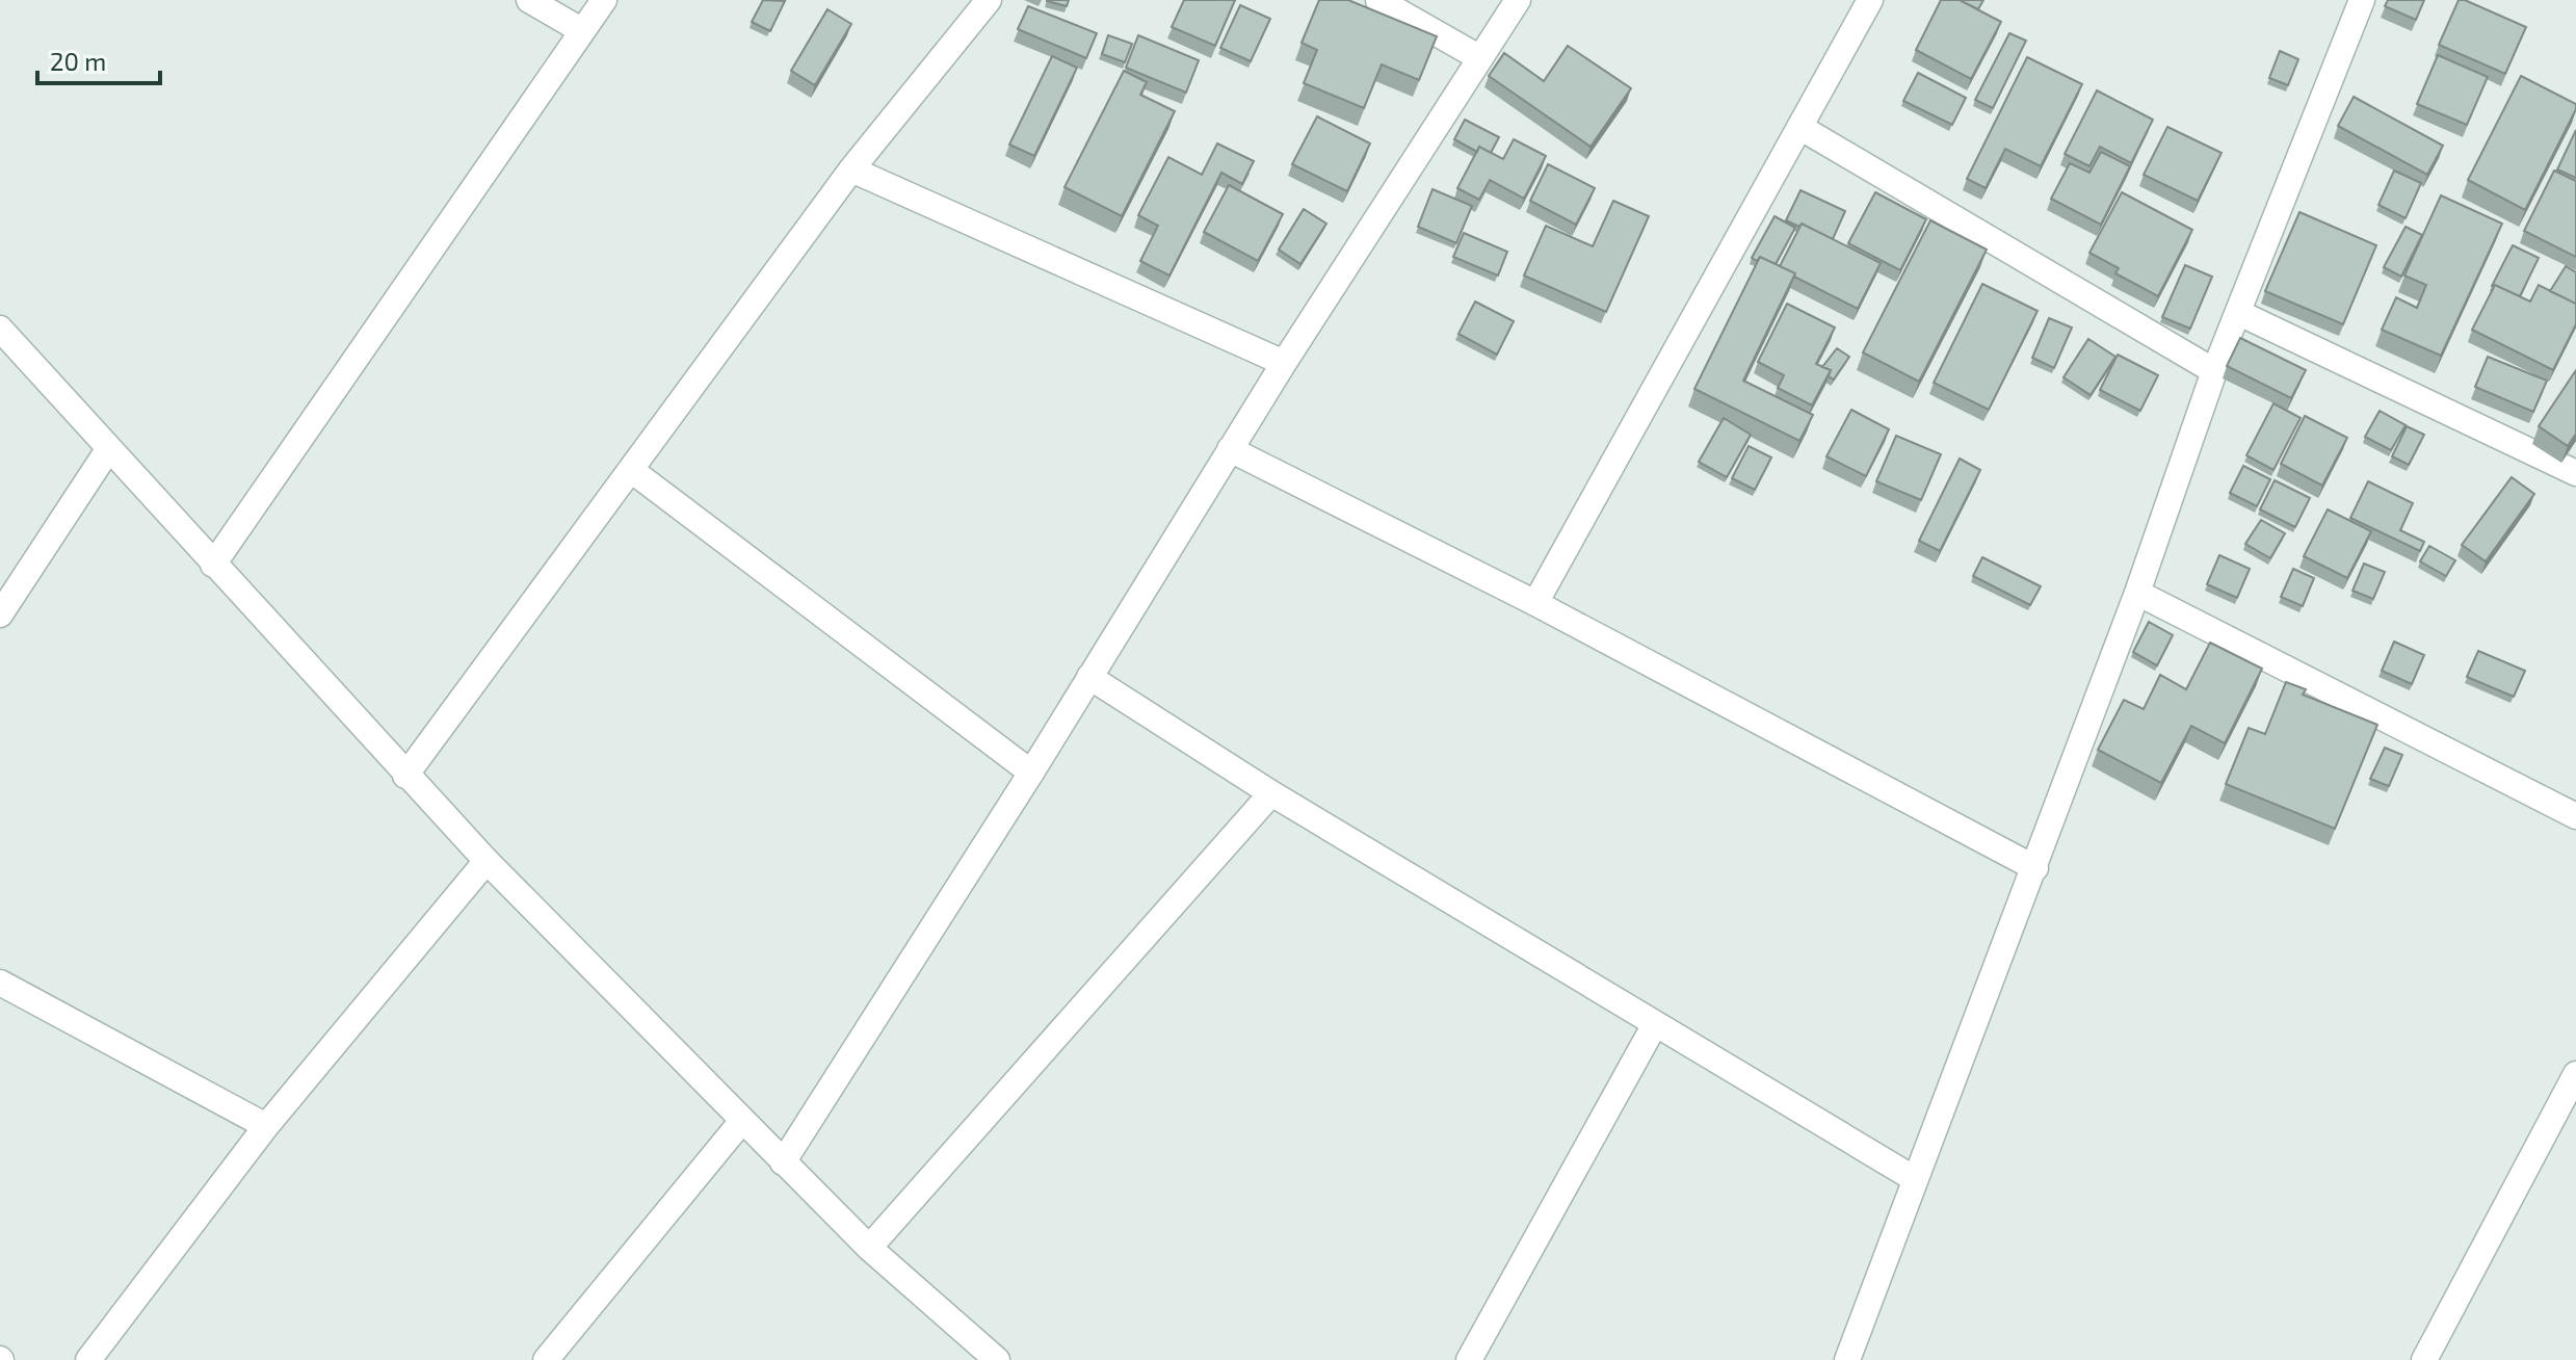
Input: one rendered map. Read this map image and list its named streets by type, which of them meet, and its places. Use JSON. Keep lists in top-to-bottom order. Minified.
{"scale_bar":"20 m"}
